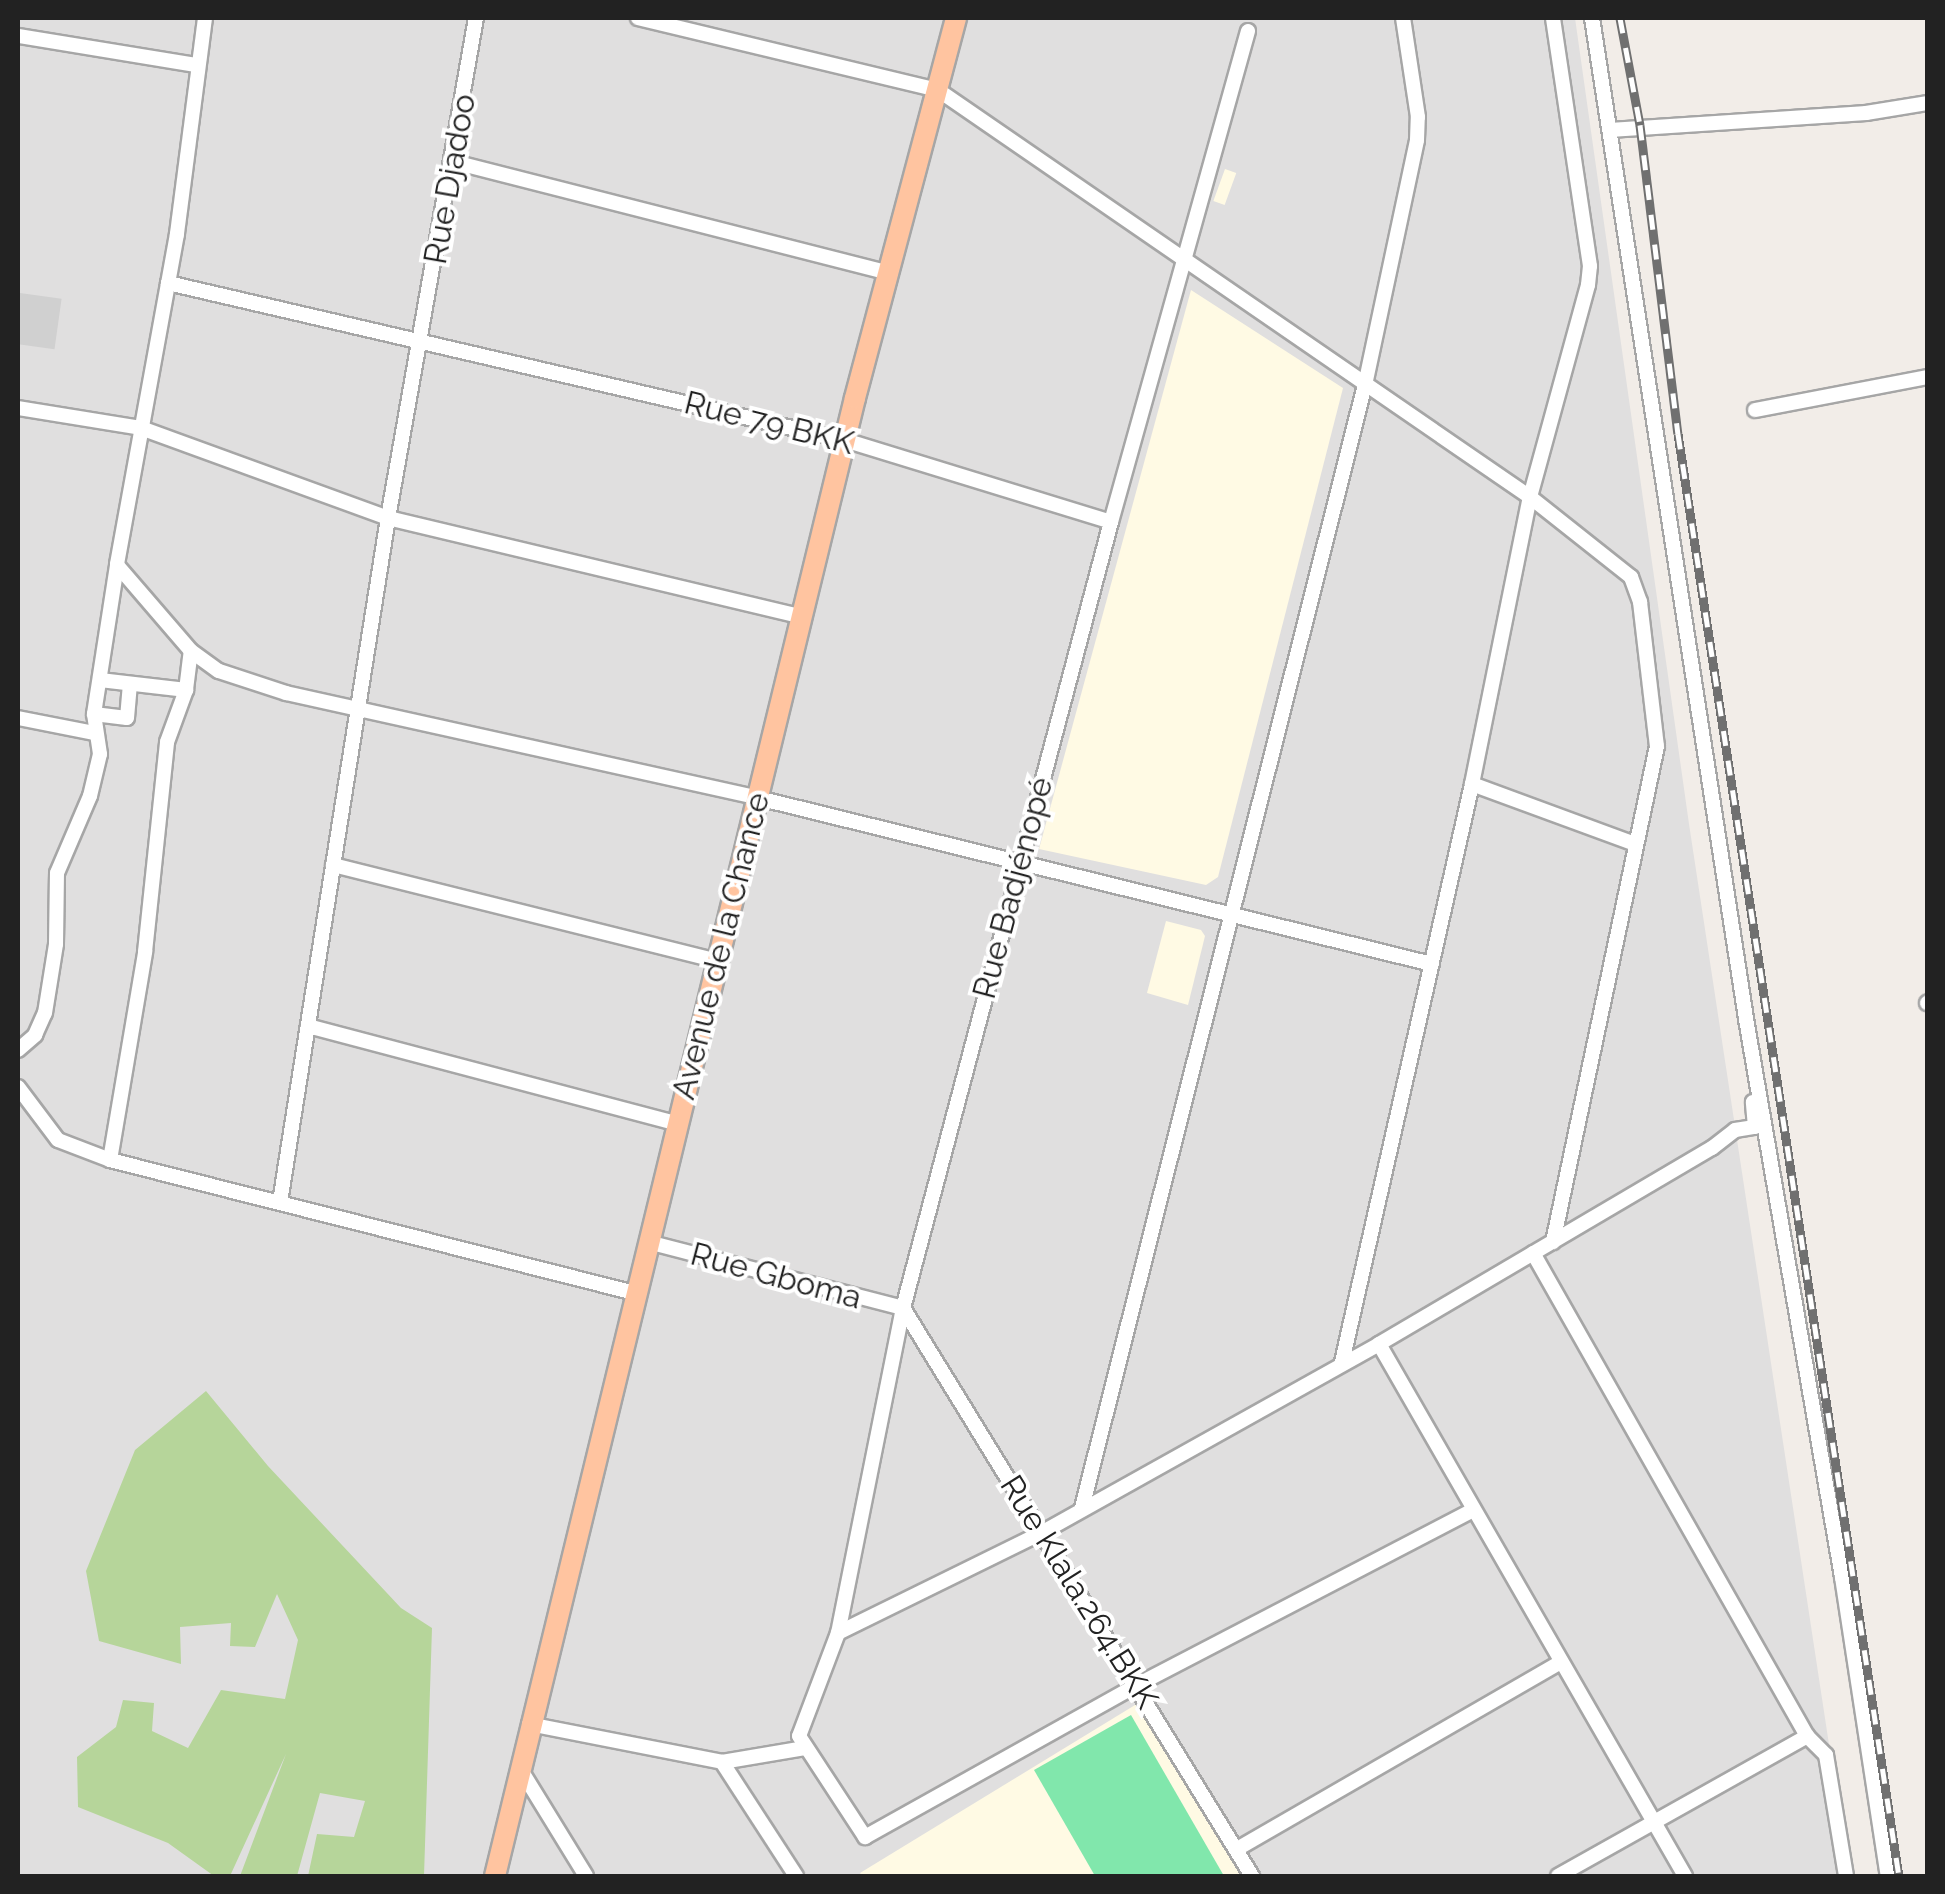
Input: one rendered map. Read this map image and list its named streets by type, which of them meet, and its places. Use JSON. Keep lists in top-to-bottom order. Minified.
{"streets":{"main road":["Avenue de la Chance"],"street":["Rue Djadoo","Rue 79 BKK","Rue Badjénopé","Rue Gboma","Rue Klala.264.BKK"]},"crossings":[["Rue Djadoo","Rue 79 BKK"],["Rue 79 BKK","Rue Badjénopé"],["Rue 79 BKK","Avenue de la Chance"],["Rue Badjénopé","Rue Gboma"],["Rue Badjénopé","Rue Klala.264.BKK"],["Avenue de la Chance","Rue Gboma"],["Rue Gboma","Rue Klala.264.BKK"]]}
